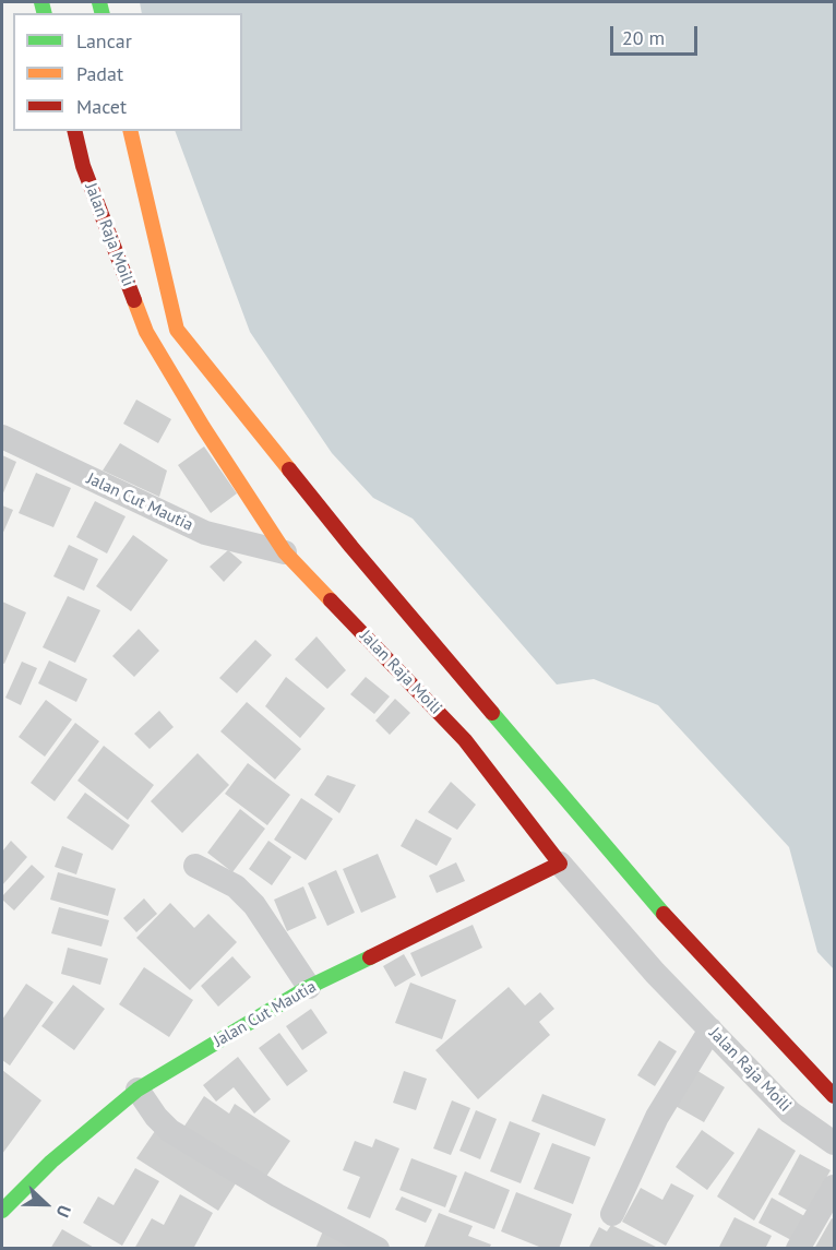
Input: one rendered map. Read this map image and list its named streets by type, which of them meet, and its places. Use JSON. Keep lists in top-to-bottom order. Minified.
{"streets":{"street":["Jalan Raja Moili","Jalan Cut Mautia"]},"crossings":[["Jalan Raja Moili","Jalan Cut Mautia"]],"legend":["Lancar","Padat","Macet"],"scale_bar":"20 m","north":"right"}
